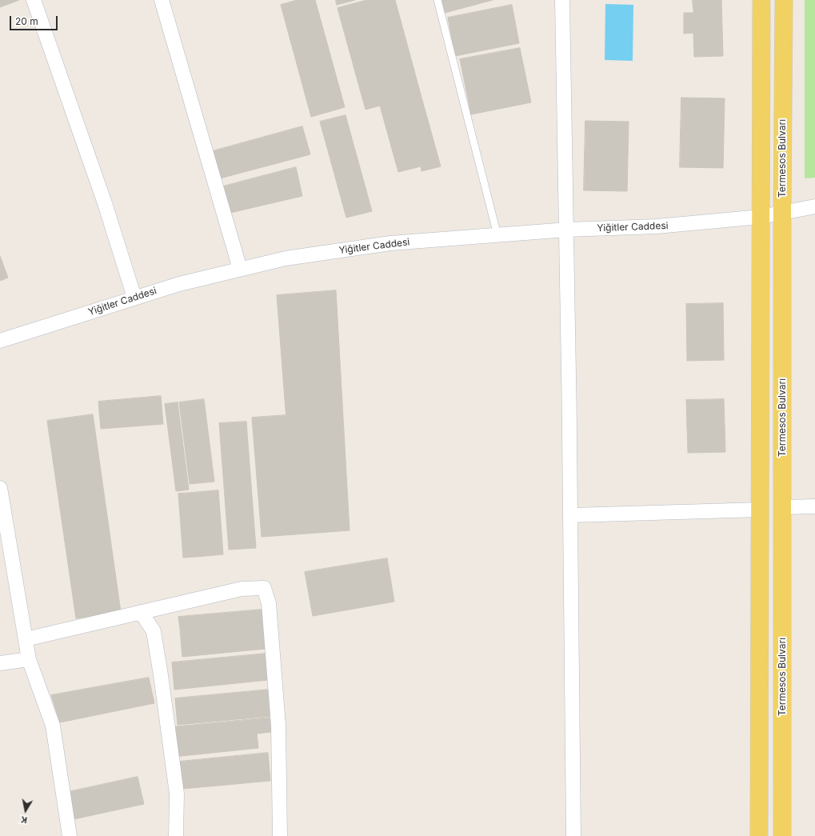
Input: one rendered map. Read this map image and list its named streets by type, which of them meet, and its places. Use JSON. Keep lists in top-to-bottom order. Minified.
{"streets":{"main road":["Termesos Bulvarı"],"street":["Yiğitler Caddesi"]},"crossings":[["Termesos Bulvarı","Yiğitler Caddesi"]],"scale_bar":"20 m","north":"bottom"}
